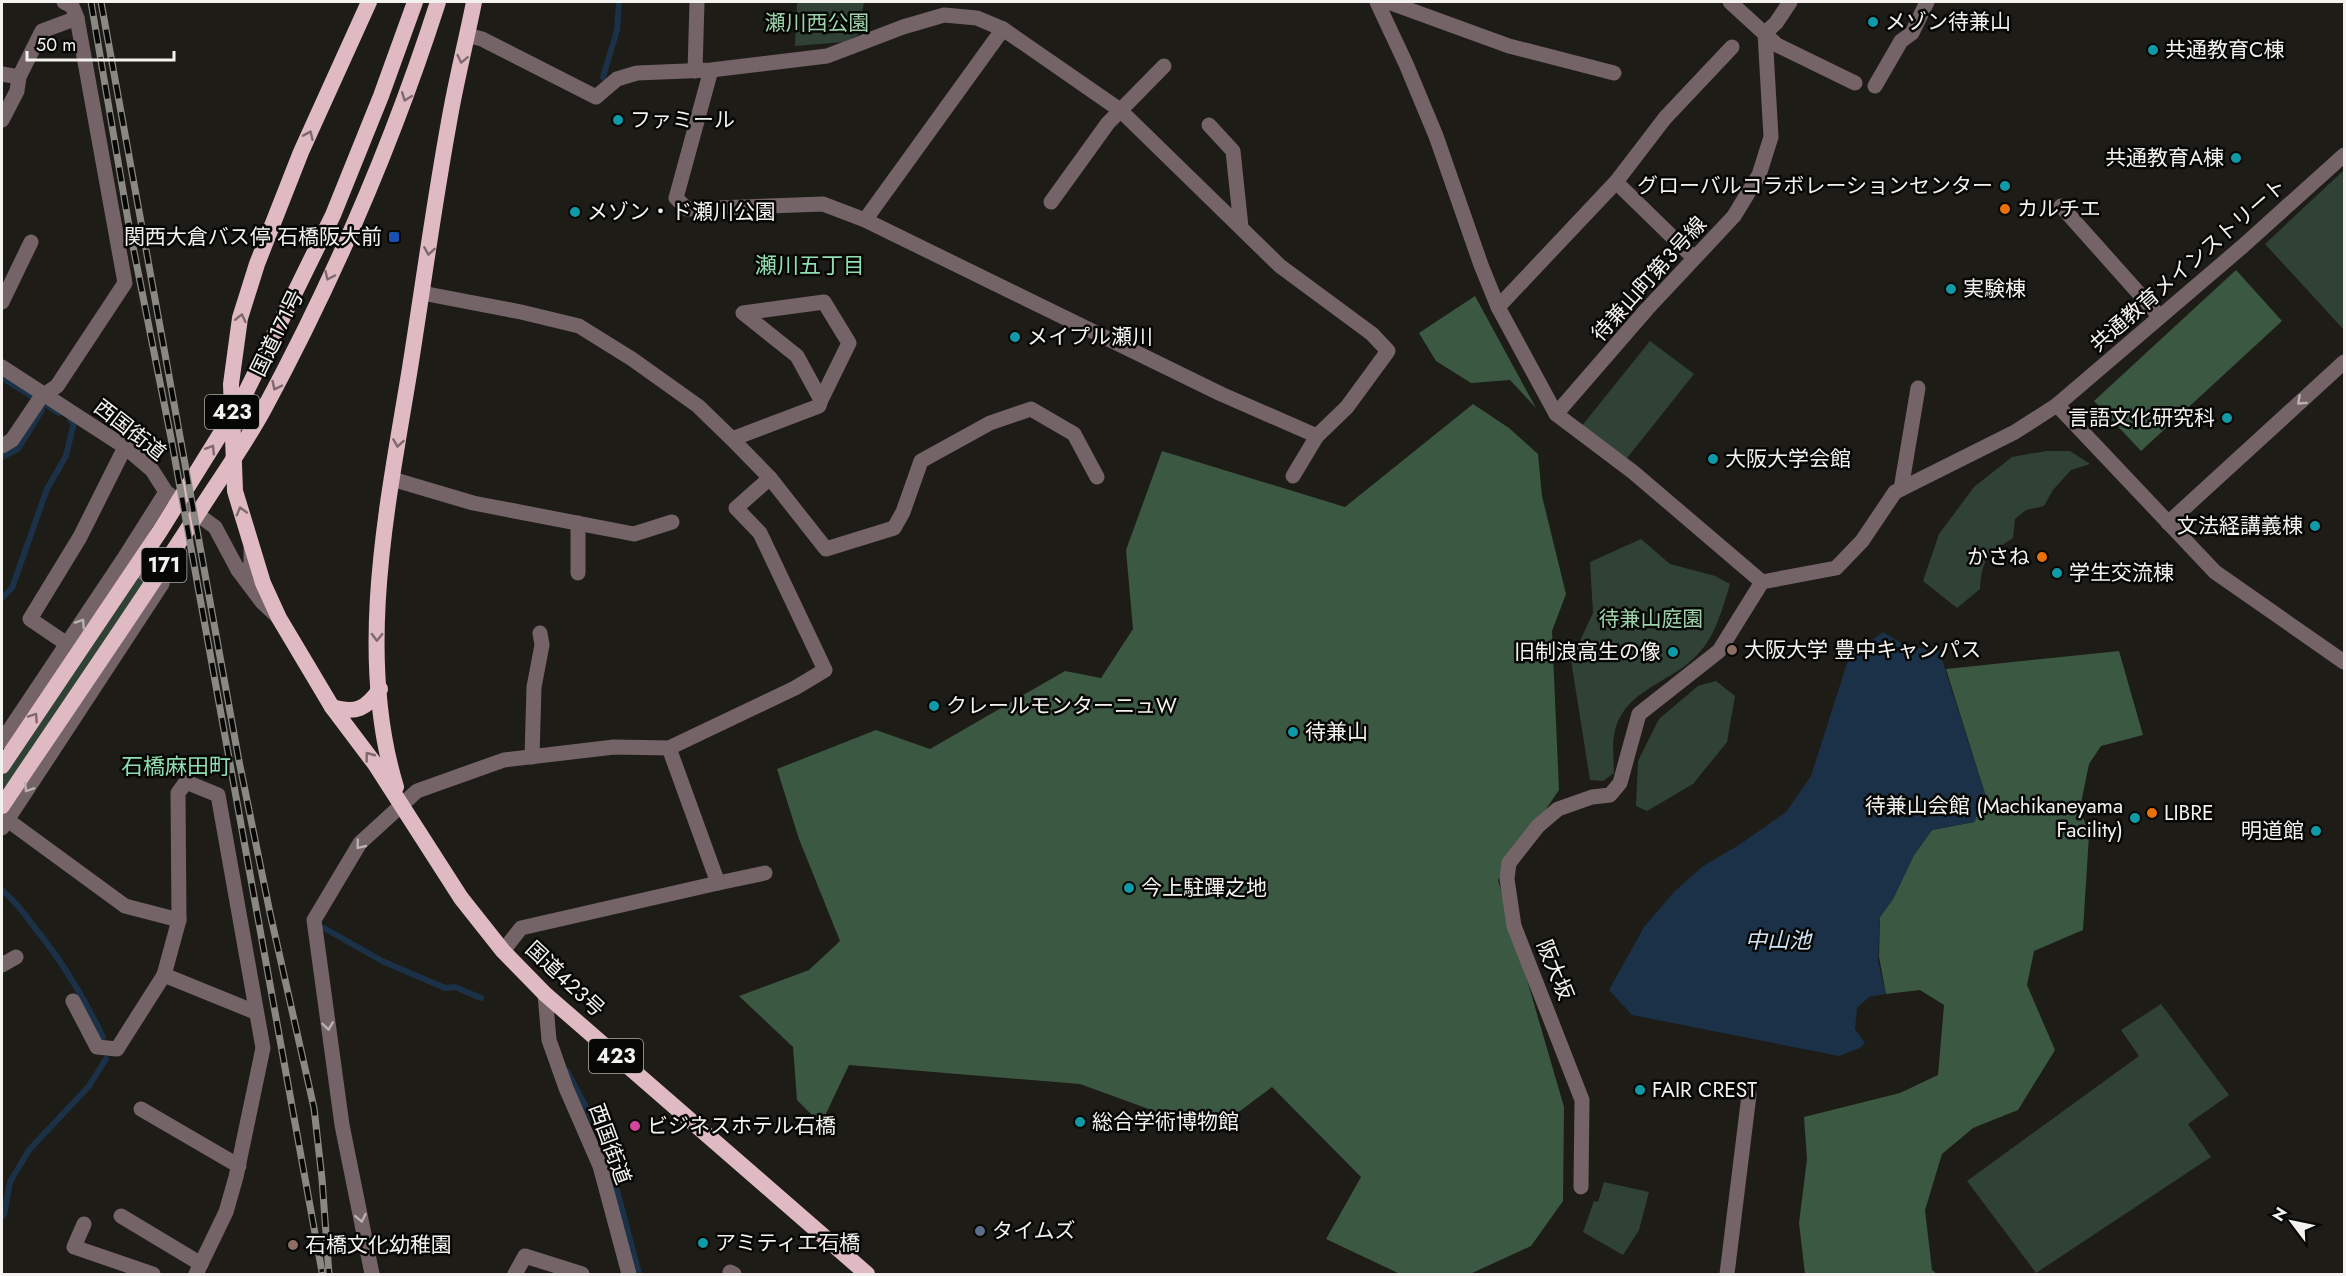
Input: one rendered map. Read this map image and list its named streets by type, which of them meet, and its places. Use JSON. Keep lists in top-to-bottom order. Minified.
{"streets":{"highway":["国道171号","423","171","国道423号"],"street":["共通教育メインストリート","待兼山町第３号線","西国街道","阪大坂"]},"crossings":[["423","西国街道"],["423","国道423号"],["西国街道","国道423号"]],"districts":["瀬川五丁目","石橋麻田町"],"water":["中山池"],"parks":["瀬川西公園","待兼山庭園"],"places":{"other":["メゾン待兼山","共通教育C棟","ファミール","共通教育A棟","グローバルコラボレーションセンター","カルチエ","メゾン・ド瀬川公園","実験棟","メイプル瀬川","言語文化研究科","大阪大学会館","文法経講義棟","かさね","学生交流棟","大阪大学 豊中キャンパス","旧制浪高生の像","クレールモンターニュW","待兼山","LIBRE","待兼山会館 (Machikaneyama Facility)","明道館","今上駐蹕之地","FAIR CREST","総合学術博物館","ビジネスホテル石橋","タイムズ","アミティエ石橋","石橋文化幼稚園"],"transit":["関西大倉バス停 石橋阪大前"]},"scale_bar":"50 m","north":"top left"}
